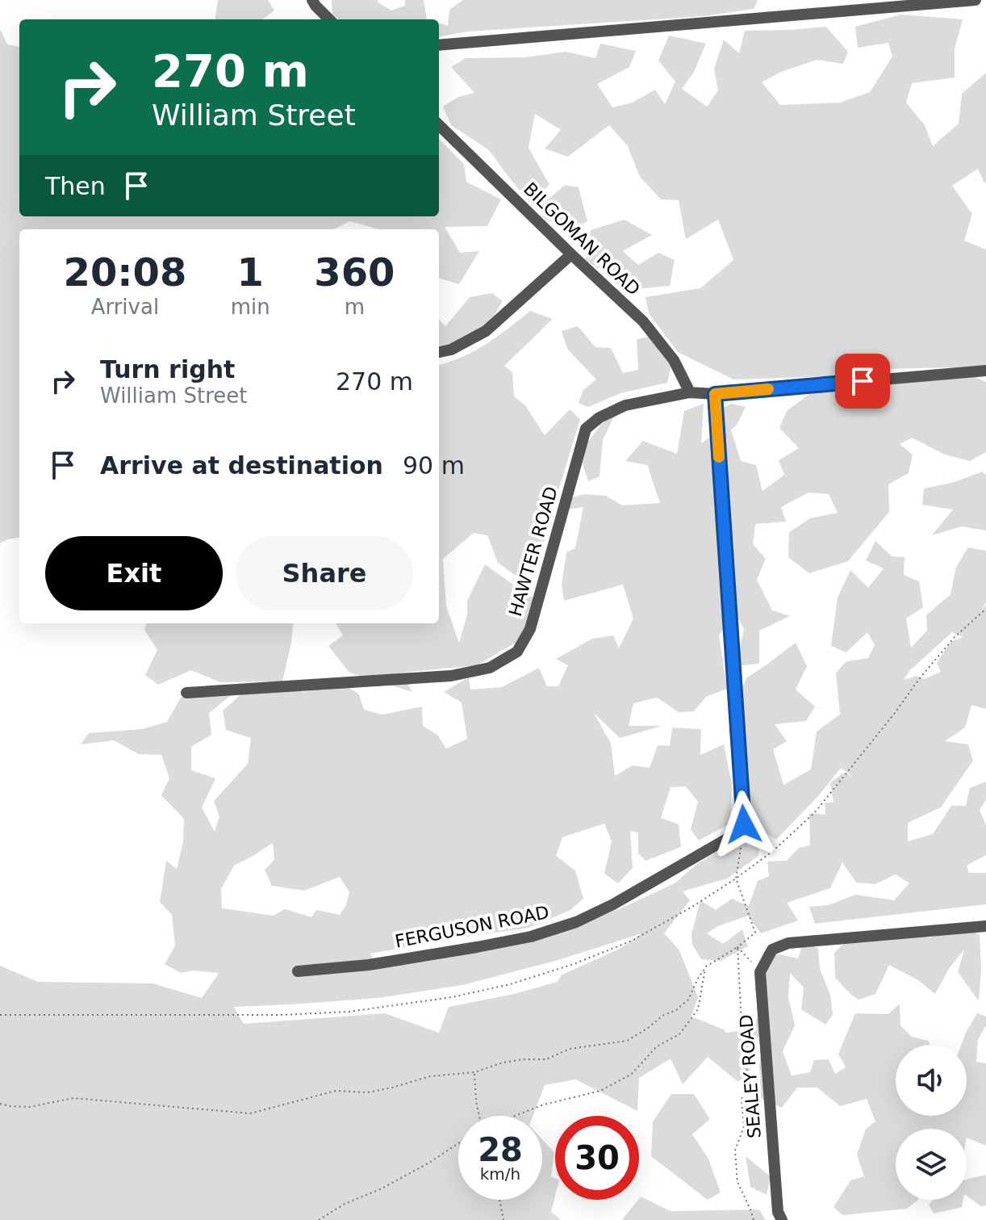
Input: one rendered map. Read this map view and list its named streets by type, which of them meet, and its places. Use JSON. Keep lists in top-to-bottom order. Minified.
{"streets":{"street":["BILGOMAN ROAD","HAWTER ROAD","FERGUSON ROAD","SEALEY ROAD"]},"crossings":[["BILGOMAN ROAD","HAWTER ROAD"]],"page":{"turn":["270 m","William Street"],"then":"Then","eta":["20:08","Arrival","1","min","360","m"],"list":[{"name":"Turn right","note":"William Street","value":"270 m"},{"name":"Arrive at destination","value":"90 m"}],"buttons":["Exit","Share"],"speed":"28 km/h","limit":"30"}}
